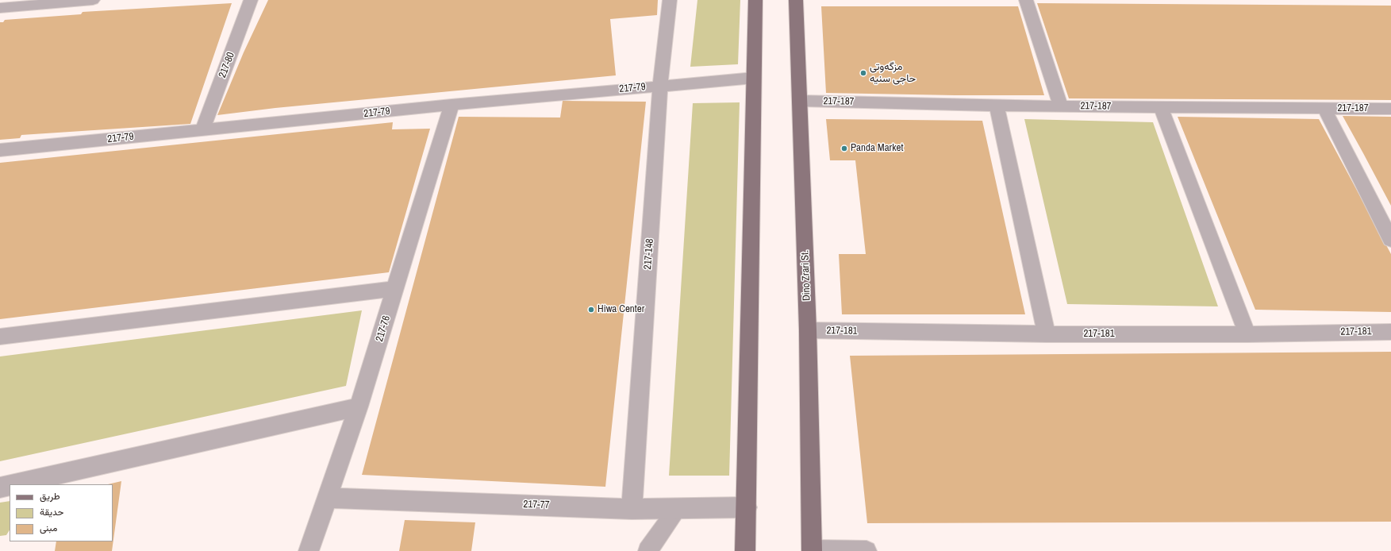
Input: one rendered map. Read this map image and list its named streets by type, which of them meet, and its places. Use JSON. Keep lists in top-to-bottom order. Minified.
{"streets":{"main road":["Dino Zrari St."],"street":["217-80","217-79","217-187","217-148","217-76","217-181","217-77"]},"crossings":[["217-80","217-79"],["217-79","217-148"],["217-79","217-76"],["217-187","Dino Zrari St."],["217-148","217-77"],["Dino Zrari St.","217-181"],["217-76","217-77"]],"places":["مزگەوتی حاجی سنیە","Panda Market","Hiwa Center"],"legend":["طريق","حديقة","مبنى"]}
